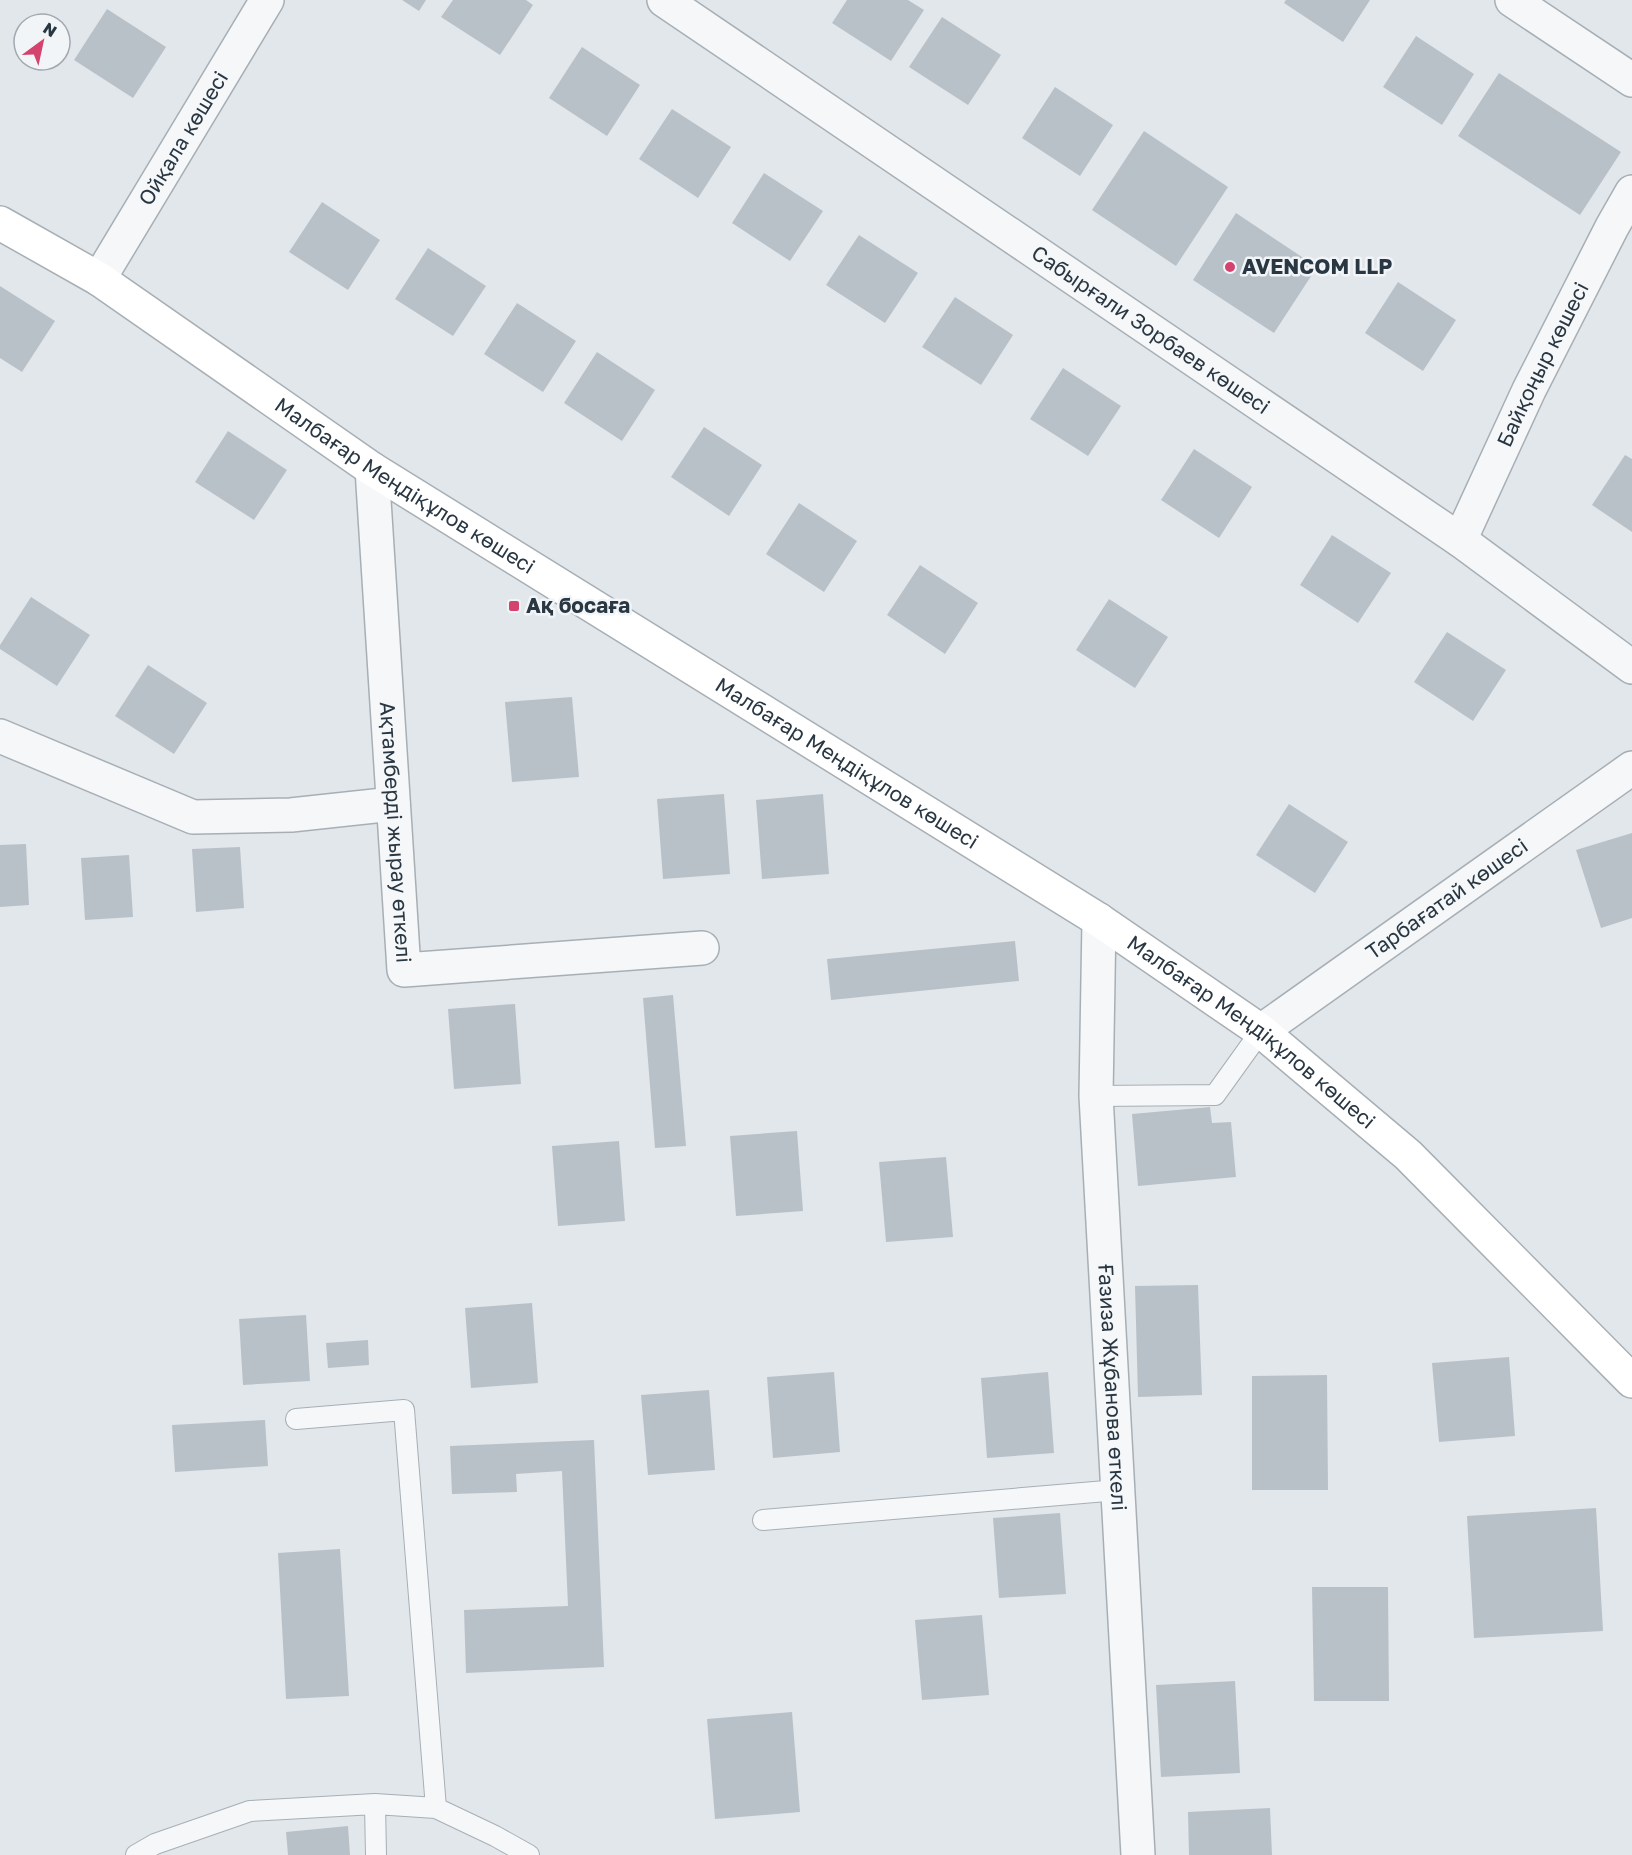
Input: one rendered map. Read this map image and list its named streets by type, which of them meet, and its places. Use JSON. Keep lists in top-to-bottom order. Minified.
{"streets":{"main road":["Малбағар Меңдіқұлов көшесі"],"street":["Ойқала көшесі","Сабырғали Зорбаев көшесі","Байқоңыр көшесi","Ақтамберді жырау өткелі","Тарбағатай көшесi","Ғазиза Жұбанова өткелі"]},"crossings":[["Ойқала көшесі","Малбағар Меңдіқұлов көшесі"],["Сабырғали Зорбаев көшесі","Байқоңыр көшесi"],["Малбағар Меңдіқұлов көшесі","Ақтамберді жырау өткелі"],["Малбағар Меңдіқұлов көшесі","Тарбағатай көшесi"],["Малбағар Меңдіқұлов көшесі","Ғазиза Жұбанова өткелі"]],"places":{"other":["AVENCOM LLP"],"transit":["Ақ босаға"]},"north":"top right"}
